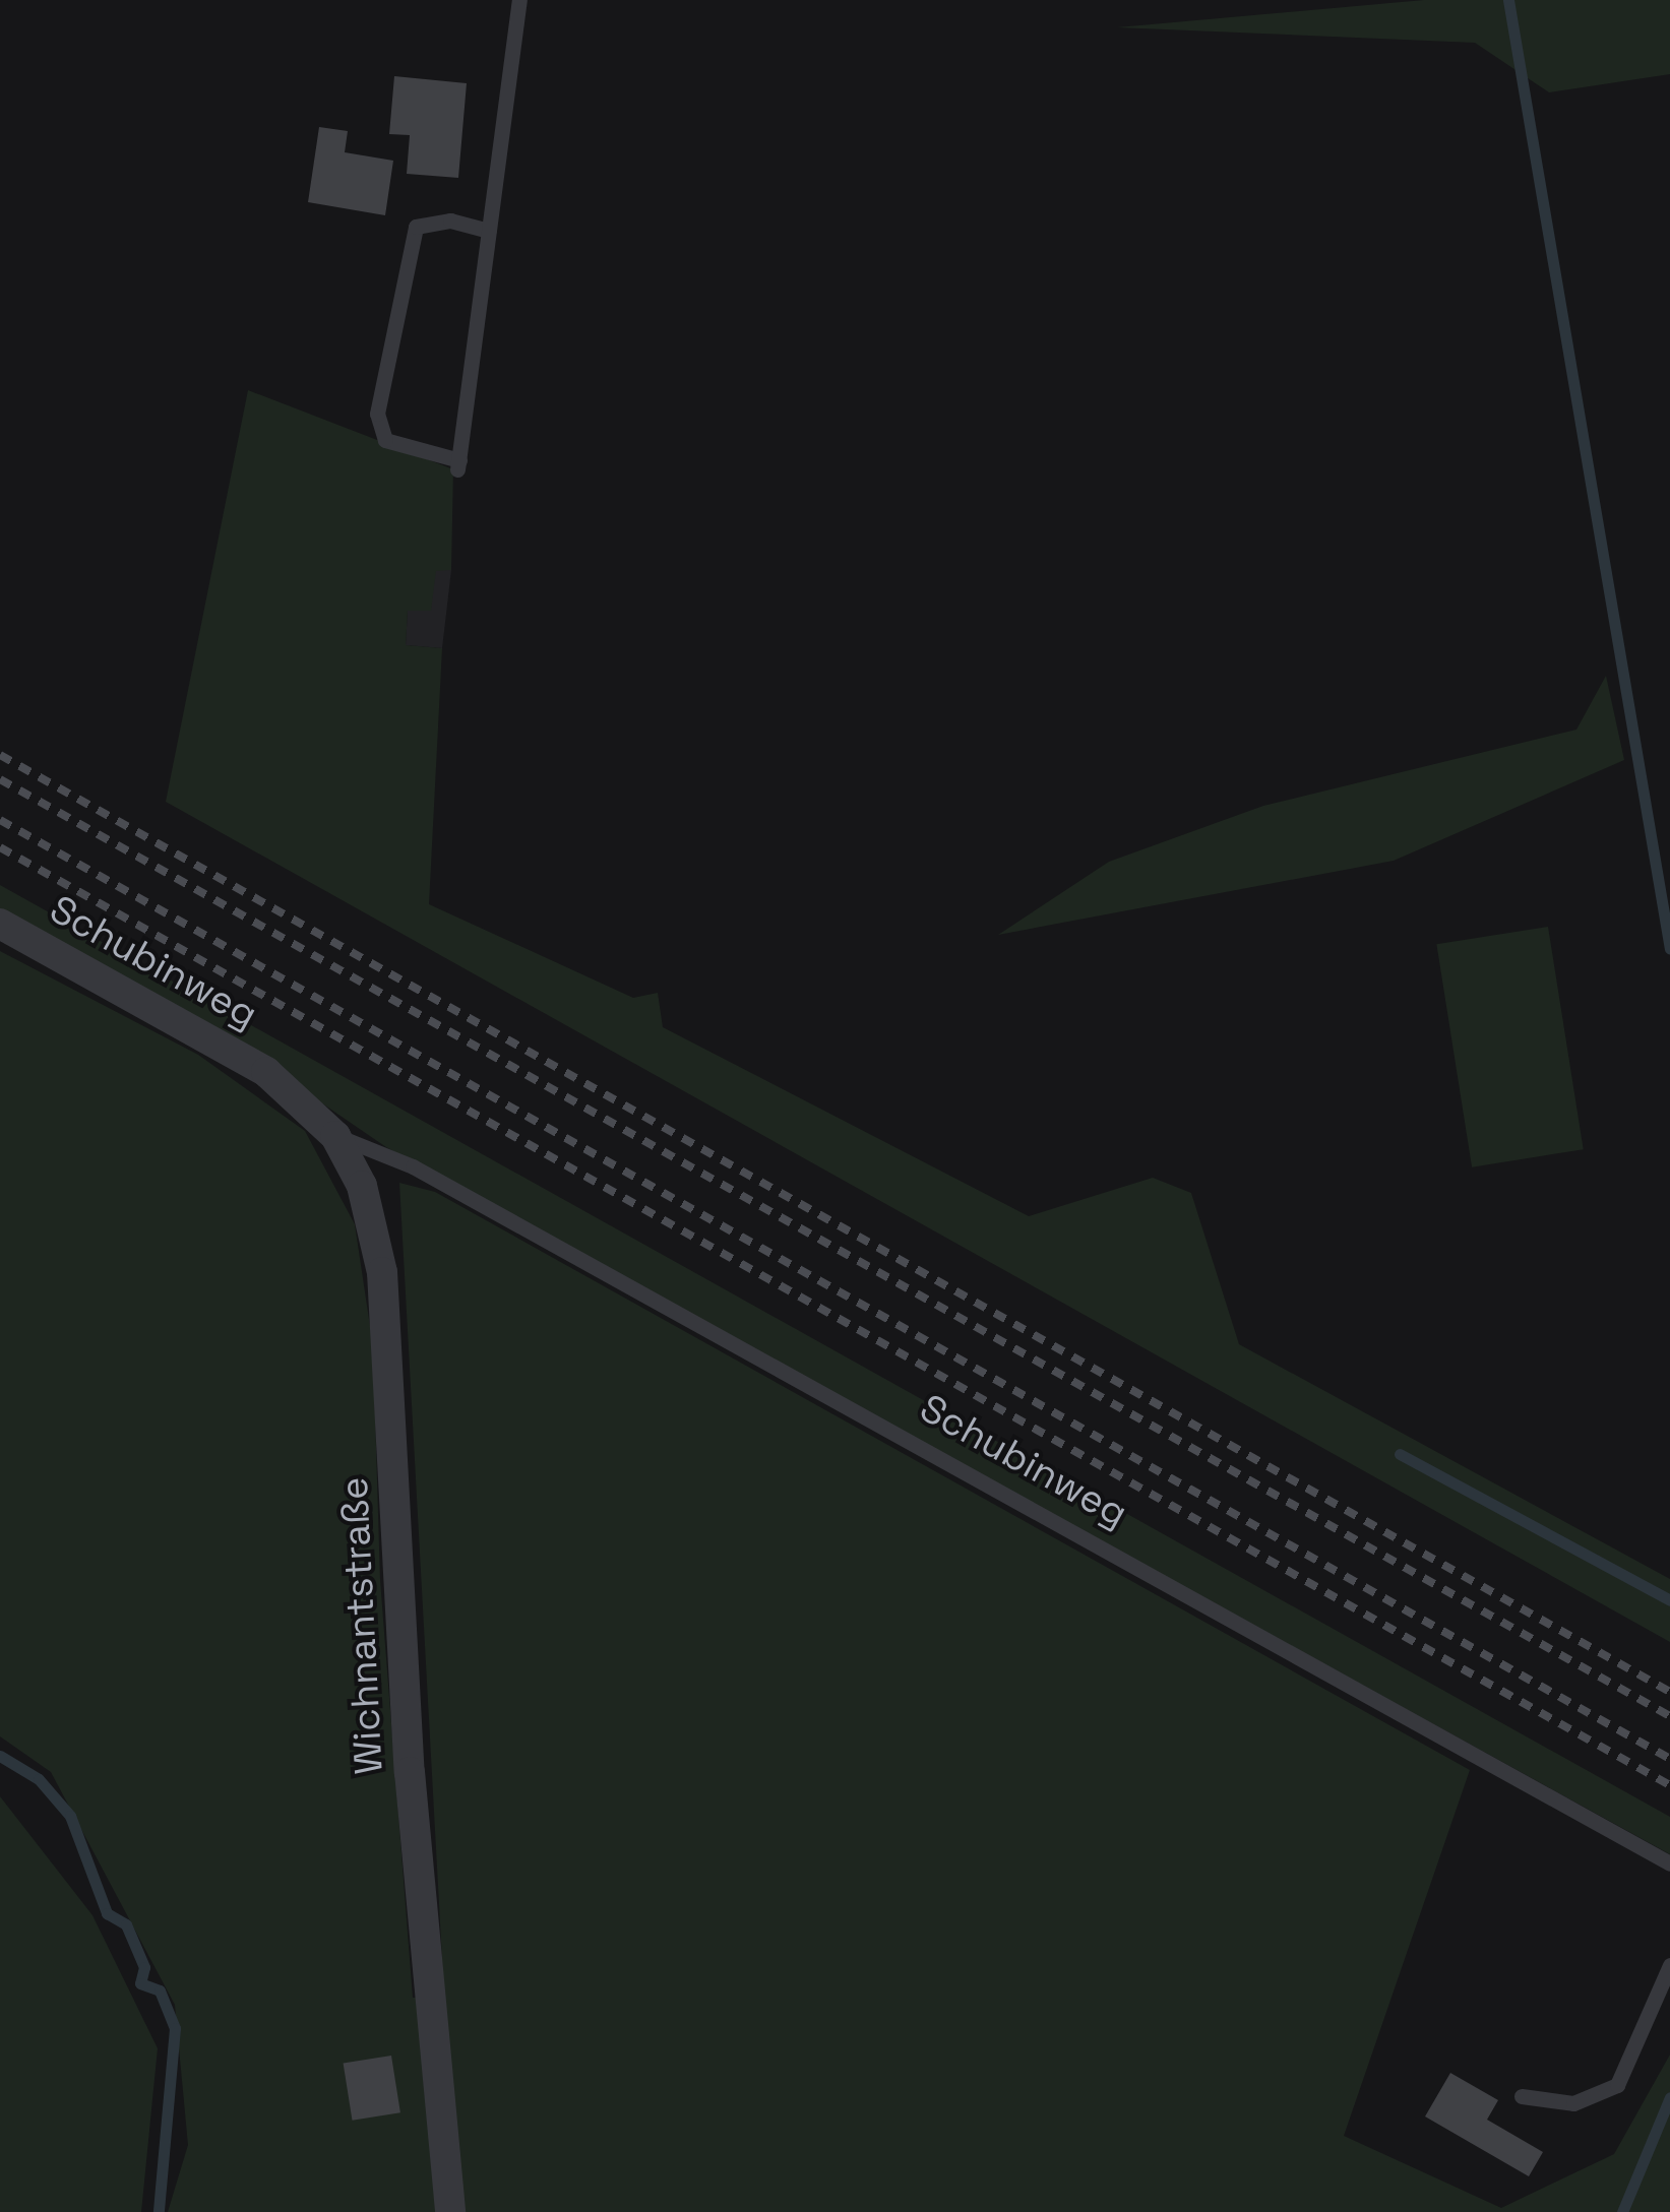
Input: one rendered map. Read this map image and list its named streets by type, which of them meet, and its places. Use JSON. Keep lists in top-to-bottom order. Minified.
{"streets":{"street":["Schubinweg","Wichnantstraße"]},"crossings":[["Schubinweg","Wichnantstraße"]]}
